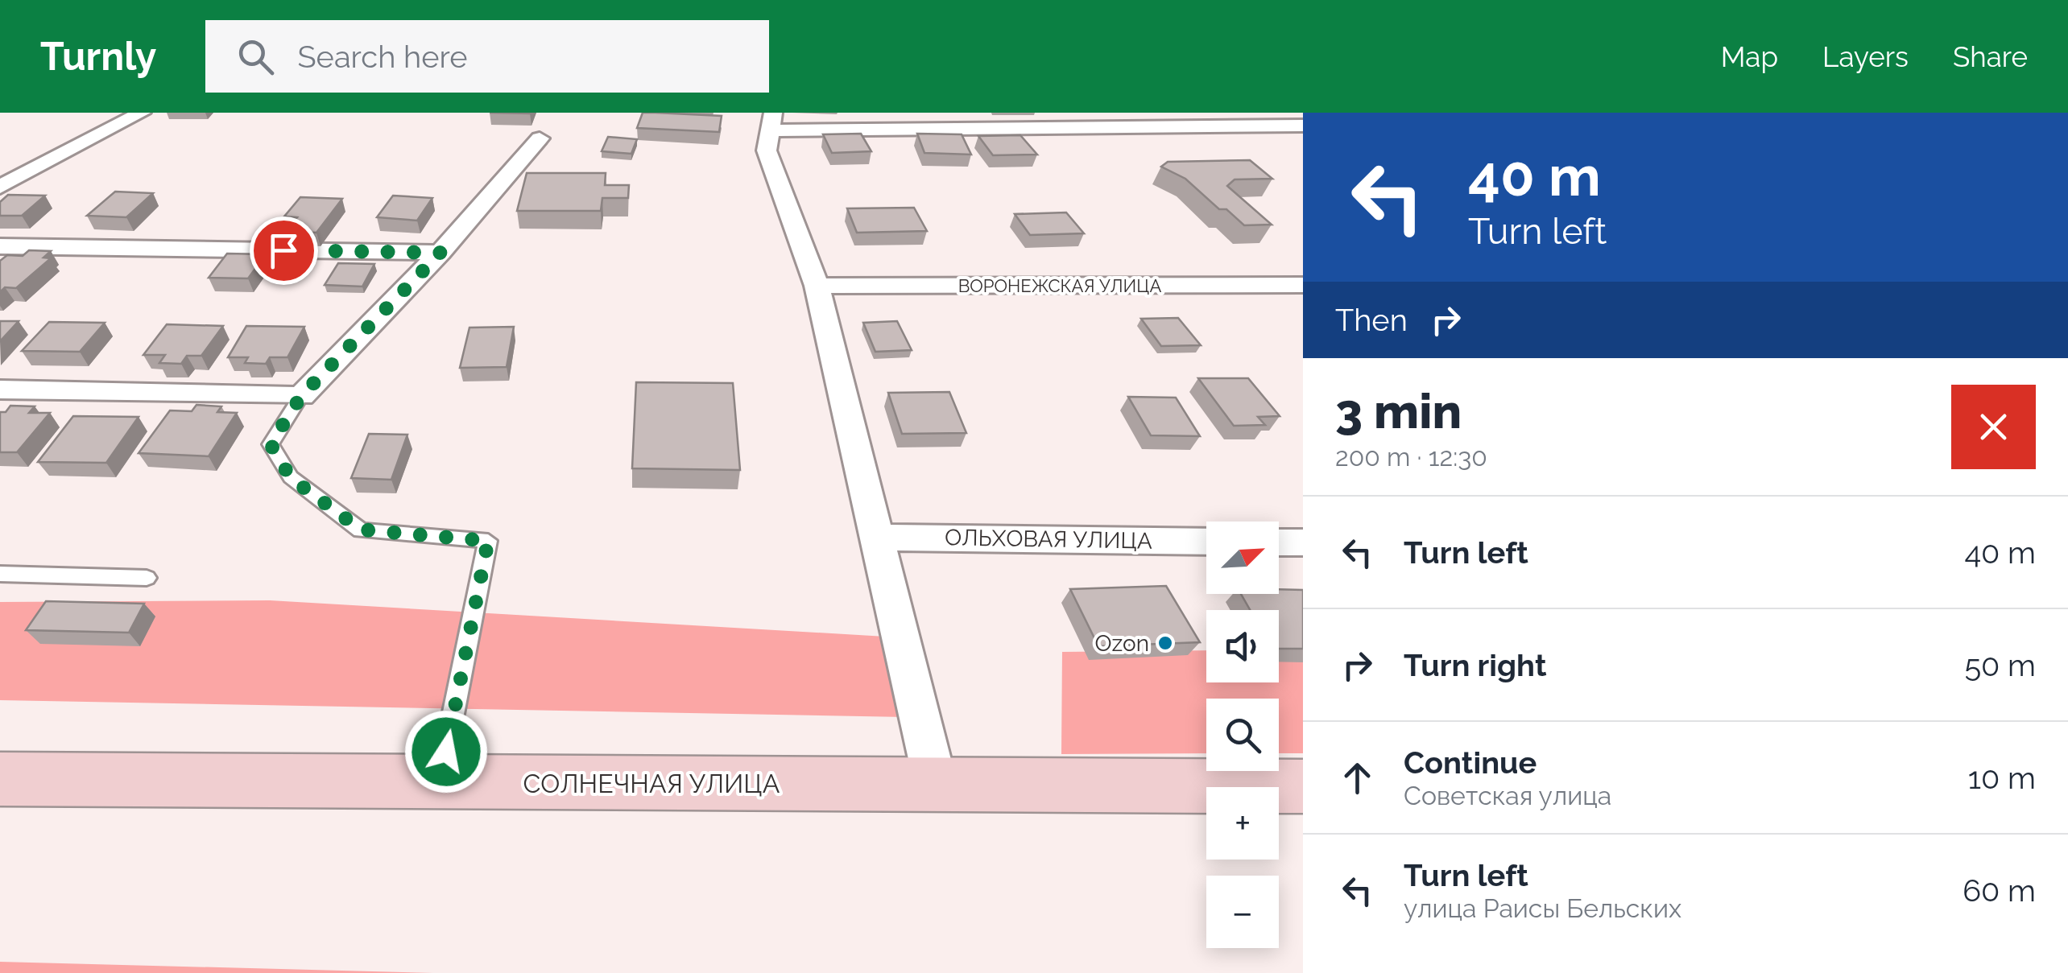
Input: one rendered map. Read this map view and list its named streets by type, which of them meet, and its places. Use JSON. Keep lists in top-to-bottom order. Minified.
{"streets":{"street":["ВОРОНЕЖСКАЯ УЛИЦА","ОЛЬХОВАЯ УЛИЦА","СОЛНЕЧНАЯ УЛИЦА"]},"places":["Ozon"],"north":"top right","page":{"header":"Turnly","search":"Search here","nav":["Map","Layers","Share"],"turn":["40 m","Turn left"],"then":"Then","heading":["3 min","200 m · 12:30"],"list":[{"name":"Turn left","value":"40 m"},{"name":"Turn right","value":"50 m"},{"name":"Continue","note":"Советская улица","value":"10 m"},{"name":"Turn left","note":"улица Раисы Бельских","value":"60 m"}],"map_buttons":["+","−"]}}
